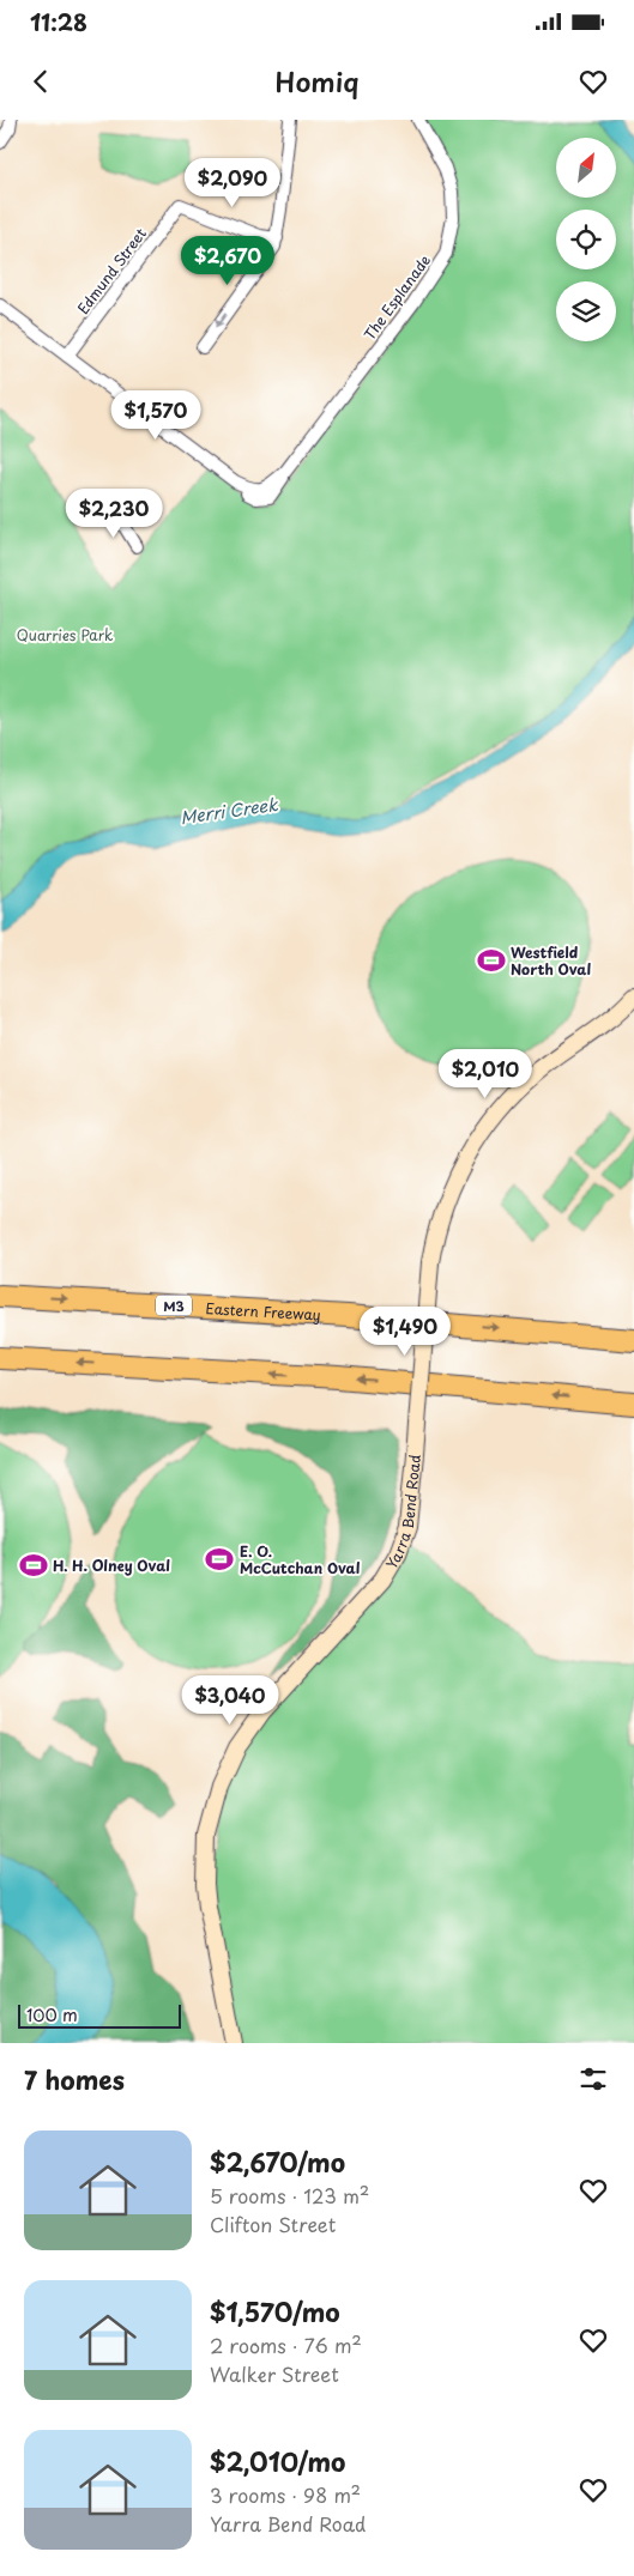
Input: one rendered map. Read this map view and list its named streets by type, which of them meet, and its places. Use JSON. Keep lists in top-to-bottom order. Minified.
{"streets":{"highway":["M3","Eastern Freeway"],"street":["Edmund Street","The Esplanade","Yarra Bend Road"]},"crossings":[["Edmund Street","The Esplanade"]],"water":["Merri Creek"],"parks":["Quarries Park"],"places":{"sports":["Westfield North Oval","E. O. McCutchan Oval","H. H. Olney Oval"]},"scale_bar":"100 m","north":"top right","page":{"status":"11:28","header":"Homiq","price":["$2,090","$2,670","$1,570","$2,230","$2,010","$1,490","$3,040"],"scale":"100 m","heading":"7 homes","list":[{"name":"$2,670/mo","note":"5 rooms · 123 m² · Clifton Street"},{"name":"$1,570/mo","note":"2 rooms · 76 m² · Walker Street"},{"name":"$2,010/mo","note":"3 rooms · 98 m² · Yarra Bend Road"}]}}
